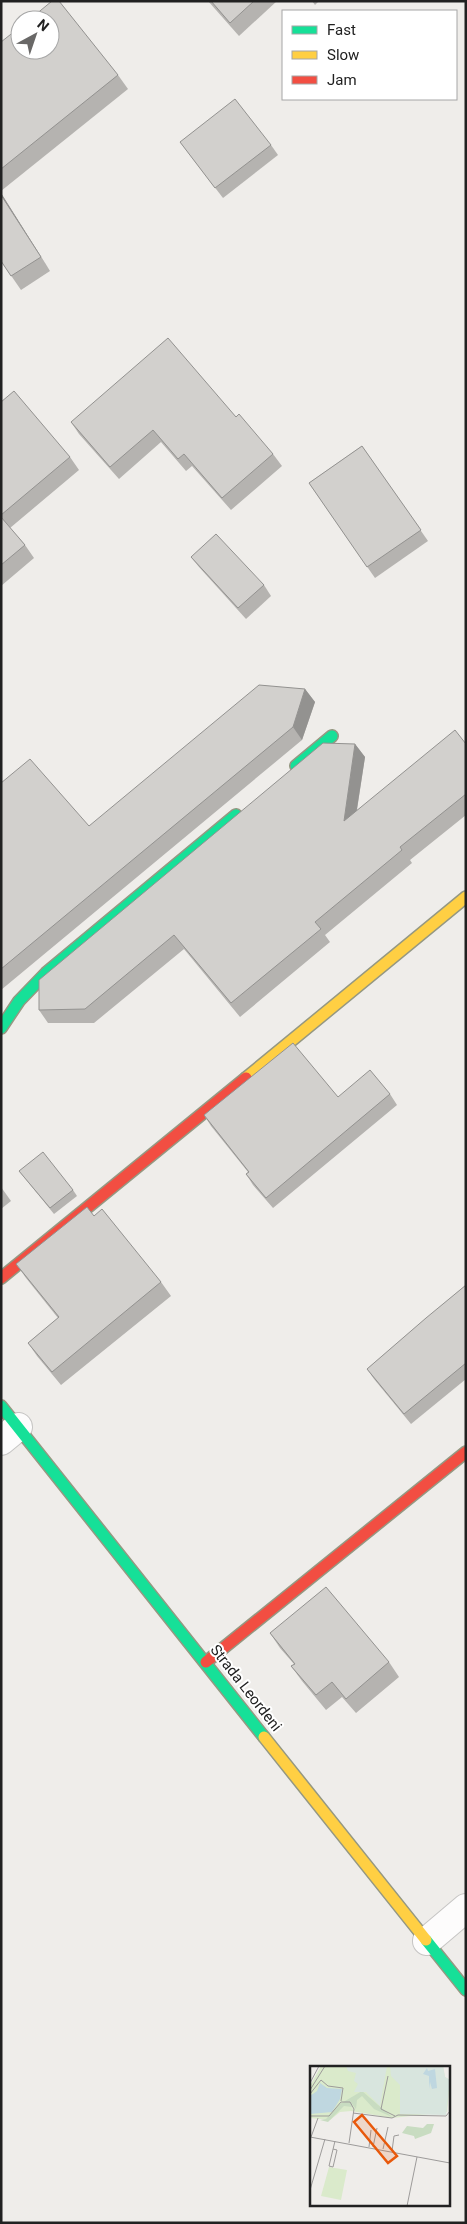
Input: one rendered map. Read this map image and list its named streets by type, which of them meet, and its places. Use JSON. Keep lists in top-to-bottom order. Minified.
{"streets":{"street":["Strada Leordeni"]},"legend":["Fast","Slow","Jam"],"north":"top right"}
